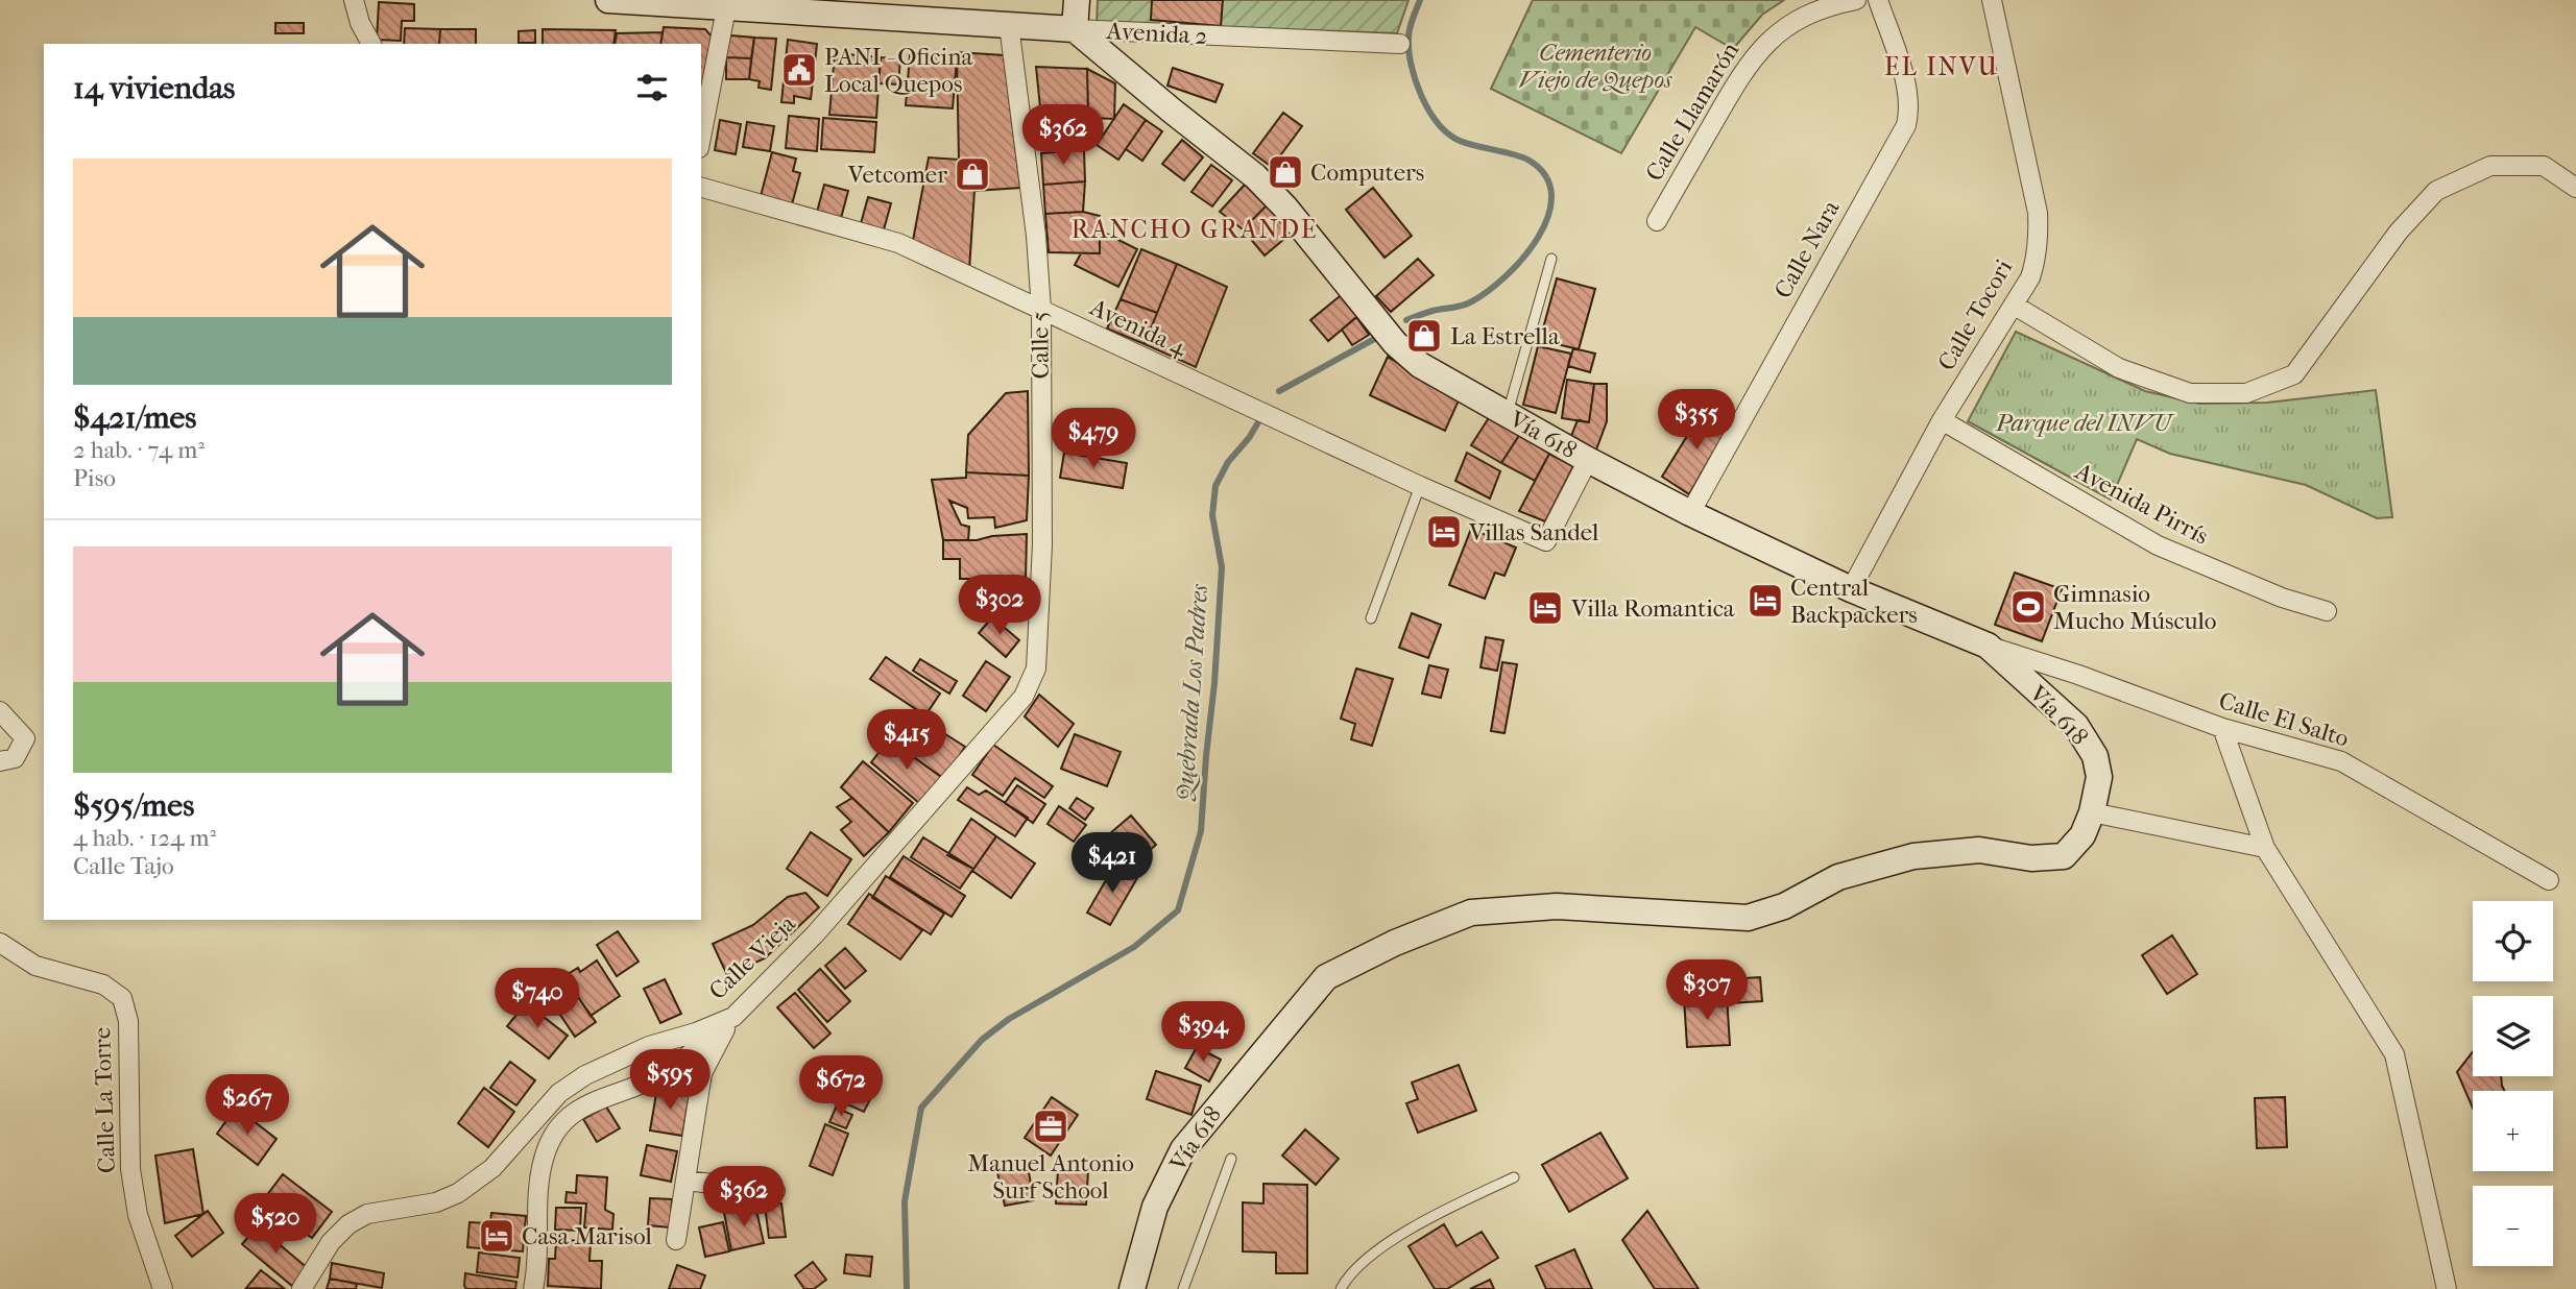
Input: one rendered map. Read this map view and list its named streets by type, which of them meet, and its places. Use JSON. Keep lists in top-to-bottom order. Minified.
{"streets":{"street":["Avenida 2","Calle Llamarón","Calle Nara","Calle Tocori","Avenida 4","Calle 5","Vía 618","Avenida Pirrís","Calle El Salto","Calle Vieja","Calle La Torre"]},"crossings":[["Avenida 2","Calle 5"],["Avenida 2","Vía 618"],["Calle Nara","Vía 618"],["Calle Tocori","Vía 618"],["Calle Tocori","Avenida Pirrís"],["Avenida 4","Calle 5"],["Avenida 4","Vía 618"],["Calle 5","Calle Vieja"],["Vía 618","Calle El Salto"]],"districts":["EL INVU","RANCHO GRANDE"],"water":["Quebrada Los Padres"],"parks":["Cementerio Viejo de Quepos","Parque del INVU"],"places":{"public building":["PANI - Oficina Local Quepos"],"shop":["Computers","Vetcomer","La Estrella"],"hotel":["Villas Sandel","Central Backpackers","Villa Romantica","Casa Marisol"],"sports":["Gimnasio Mucho Músculo"],"office":["Manuel Antonio Surf School"]},"page":{"heading":"14 viviendas","price":["$362","$355","$479","$302","$415","$421","$307","$740","$394","$595","$672","$267","$362","$520"],"list":[{"name":"$421/mes","note":"2 hab. · 74 m² · Piso"},{"name":"$595/mes","note":"4 hab. · 124 m² · Calle Tajo"}],"map_buttons":["+","−"]}}
